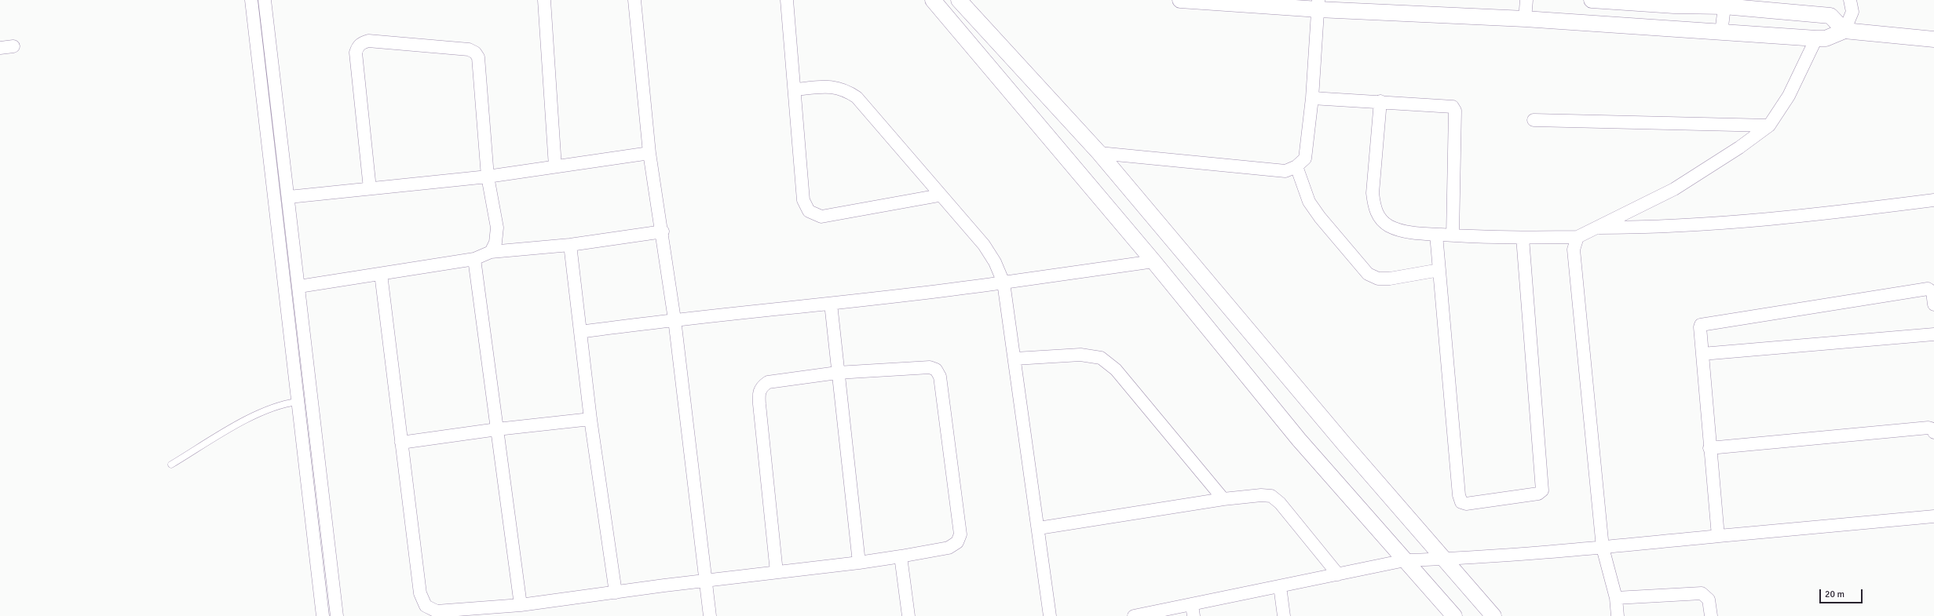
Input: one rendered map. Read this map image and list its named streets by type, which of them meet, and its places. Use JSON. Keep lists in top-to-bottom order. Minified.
{"scale_bar":"20 m"}
